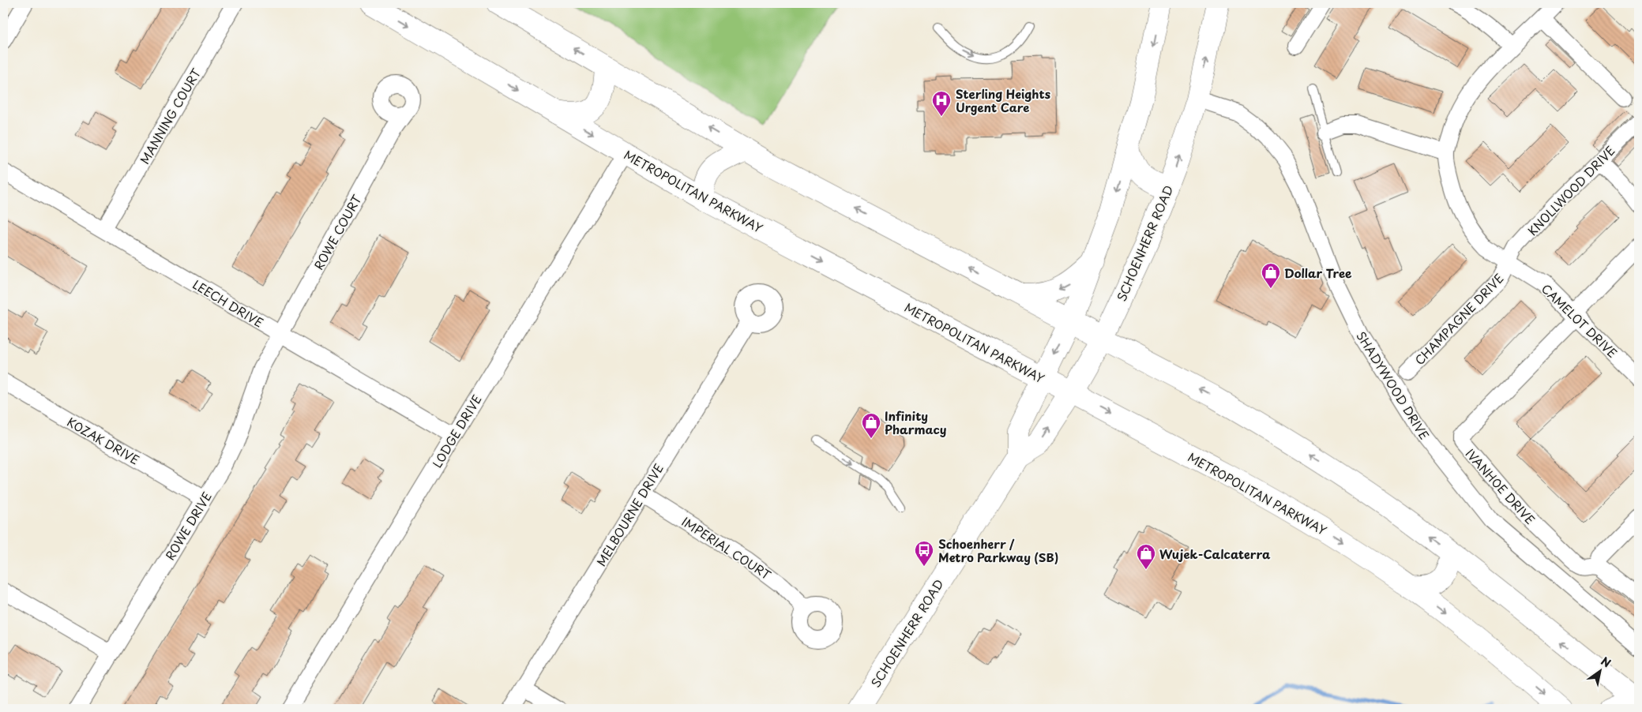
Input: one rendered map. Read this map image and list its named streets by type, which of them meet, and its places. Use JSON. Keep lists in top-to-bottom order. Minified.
{"streets":{"main road":["METROPOLITAN PARKWAY","SCHOENHERR ROAD"],"street":["MANNING COURT","KNOLLWOOD DRIVE","ROWE COURT","LEECH DRIVE","CHAMPAGNE DRIVE","CAMELOT DRIVE","SHADYWOOD DRIVE","LODGE DRIVE","KOZAK DRIVE","IVANHOE DRIVE","MELBOURNE DRIVE","ROWE DRIVE","IMPERIAL COURT"]},"crossings":[["MANNING COURT","LEECH DRIVE"],["KNOLLWOOD DRIVE","CHAMPAGNE DRIVE"],["KNOLLWOOD DRIVE","CAMELOT DRIVE"],["METROPOLITAN PARKWAY","SCHOENHERR ROAD"],["METROPOLITAN PARKWAY","LODGE DRIVE"],["ROWE COURT","LEECH DRIVE"],["ROWE COURT","ROWE DRIVE"],["SCHOENHERR ROAD","SHADYWOOD DRIVE"],["LEECH DRIVE","LODGE DRIVE"],["LEECH DRIVE","ROWE DRIVE"],["CHAMPAGNE DRIVE","CAMELOT DRIVE"],["CAMELOT DRIVE","IVANHOE DRIVE"],["KOZAK DRIVE","ROWE DRIVE"],["MELBOURNE DRIVE","IMPERIAL COURT"]],"places":{"hospital":["Sterling Heights Urgent Care"],"shop":["Dollar Tree","Infinity Pharmacy","Wujek-Calcaterra"],"bus stop":["Schoenherr / Metro Parkway (SB)"]},"north":"top right"}
